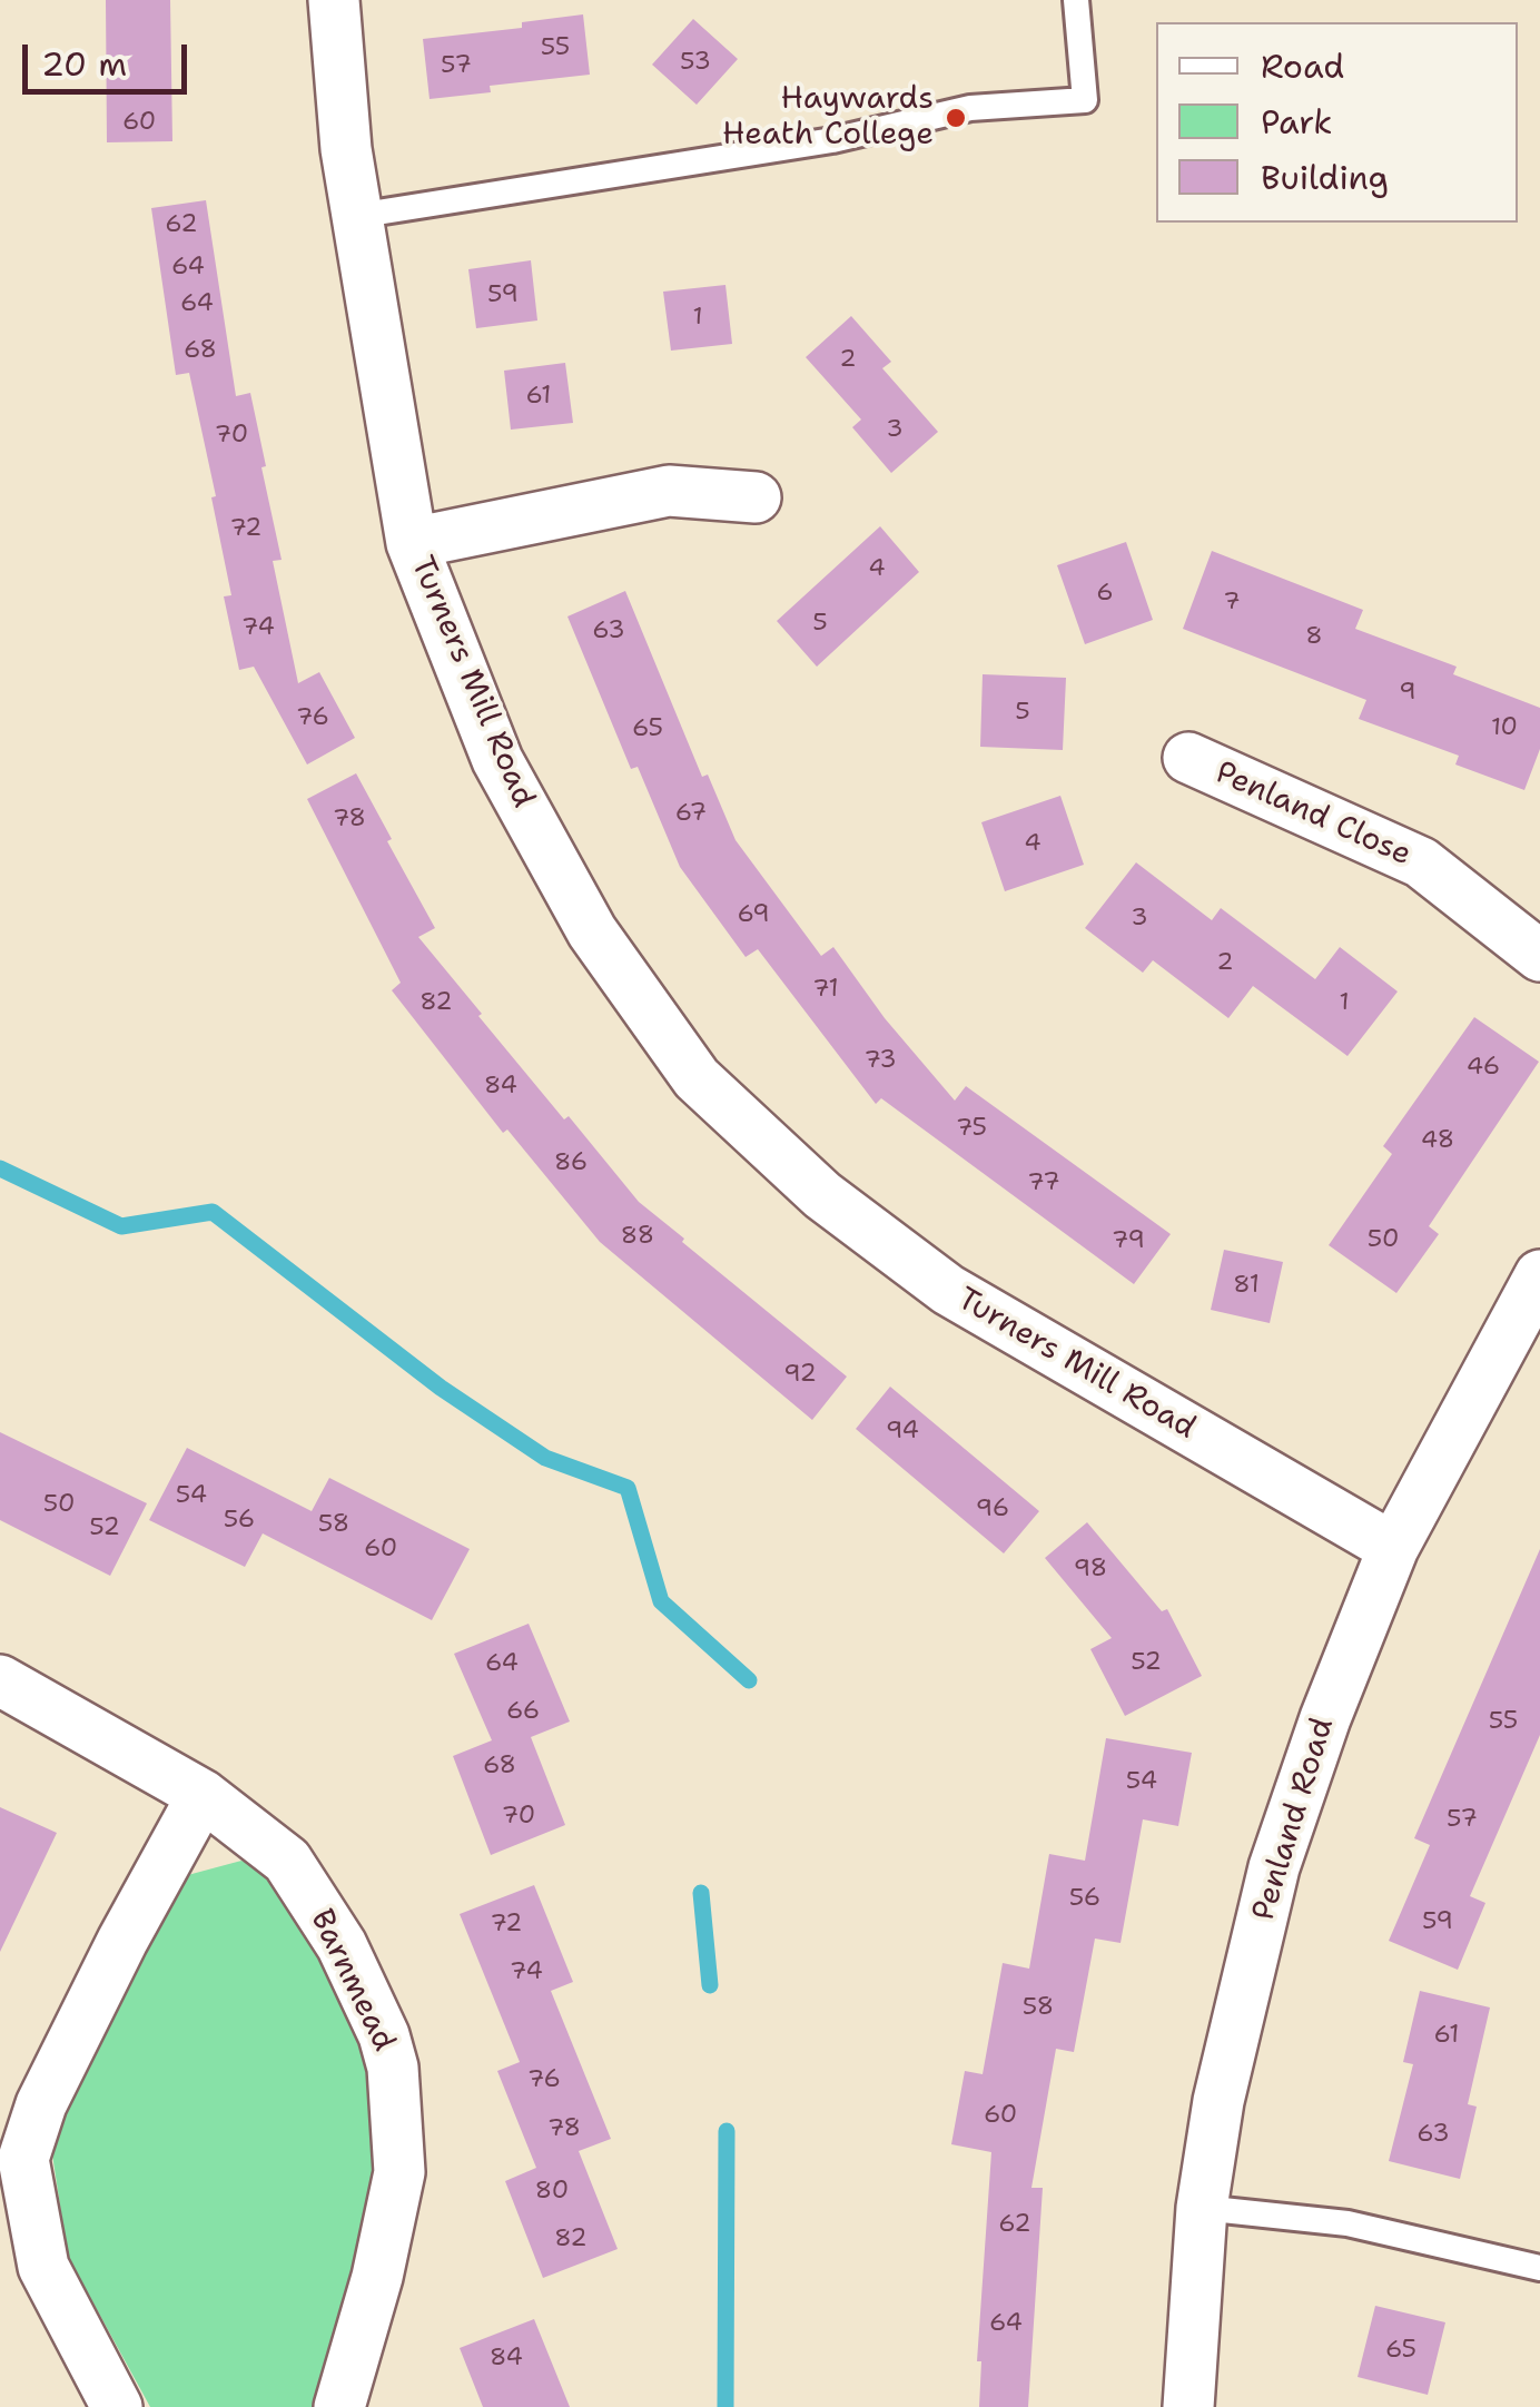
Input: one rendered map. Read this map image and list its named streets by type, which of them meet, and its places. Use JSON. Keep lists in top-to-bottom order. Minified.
{"streets":{"street":["Turners Mill Road","Penland Close","Penland Road","Barnmead"]},"crossings":[["Turners Mill Road","Penland Road"]],"places":["Haywards Heath College"],"house_numbers":["55","53","57","60","62","64","59","64","1","68","2","61","3","70","72","4","6","7","5","74","63","8","9","5","76","10","65","67","78","4","69","3","2","71","82","1","73","46","84","75","48","86","77","88","50","79","81","92","94","54","50","96","56","58","52","60","98","52","64","66","55","68","54","70","57","56","59","72","74","58","61","76","60","78","63","80","62","82","64","65","84"],"legend":["Road","Park","Building"],"scale_bar":"20 m"}
